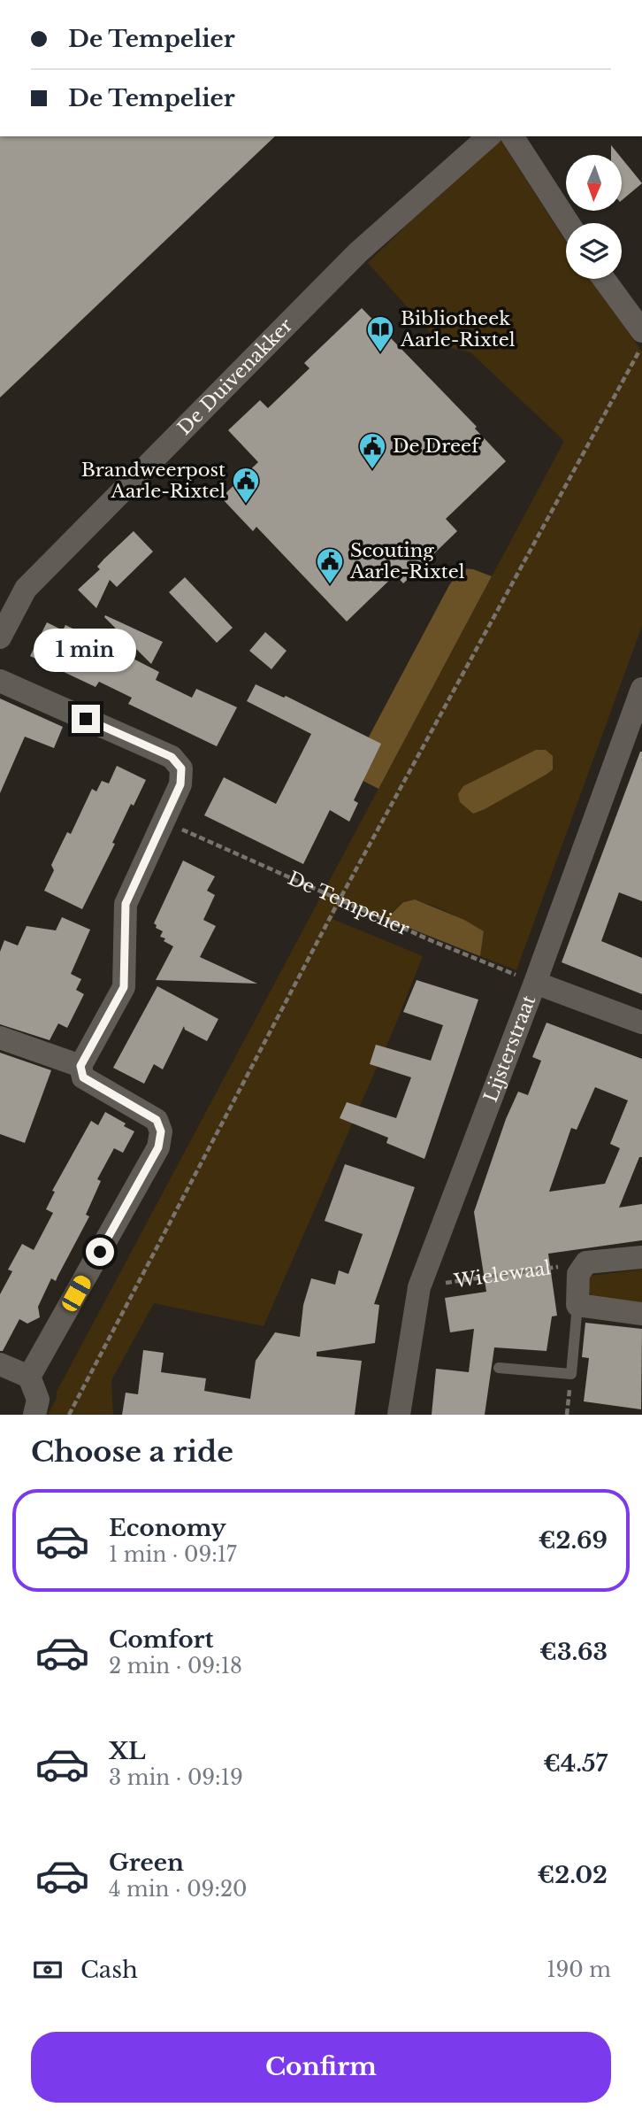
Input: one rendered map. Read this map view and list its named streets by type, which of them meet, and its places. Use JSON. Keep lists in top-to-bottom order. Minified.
{"streets":{"street":["De Duivenakker","Lijsterstraat","Wielewaal"],"path":["De Tempelier"]},"crossings":[["De Tempelier","Lijsterstraat"],["Lijsterstraat","Wielewaal"]],"places":{"library":["Bibliotheek Aarle-Rixtel"],"public building":["De Dreef","Brandweerpost Aarle-Rixtel","Scouting Aarle-Rixtel"]},"north":"bottom","page":{"banner":["De Tempelier","De Tempelier"],"bubble":"1 min","heading":"Choose a ride","list":[{"name":"Economy","note":"1 min · 09:17","value":"€2.69"},{"name":"Comfort","note":"2 min · 09:18","value":"€3.63"},{"name":"XL","note":"3 min · 09:19","value":"€4.57"},{"name":"Green","note":"4 min · 09:20","value":"€2.02"}],"pay":["Cash","190 m"],"buttons":"Confirm"}}
